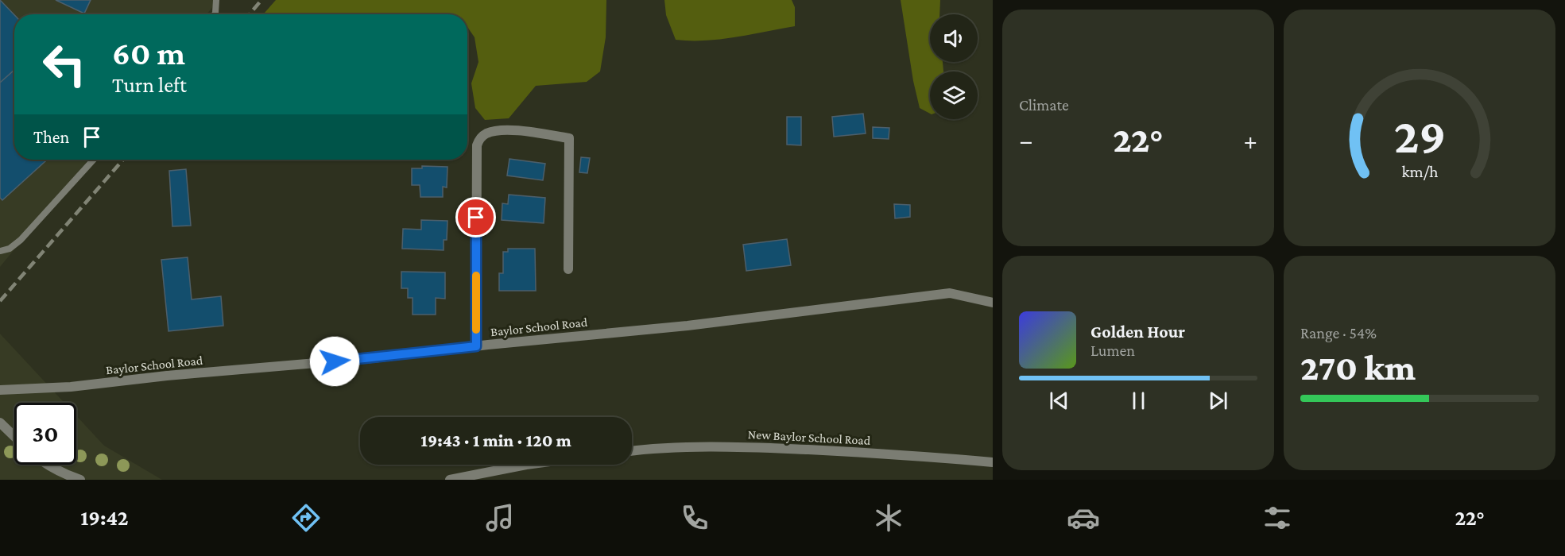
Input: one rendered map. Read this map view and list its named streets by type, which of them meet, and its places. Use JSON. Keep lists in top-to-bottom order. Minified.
{"streets":{"street":["Baylor School Road","New Baylor School Road"]},"page":{"tile":["Climate",["Range · 54%","270 km"]],"turn":["60 m","Turn left"],"then":"Then","heat":["−","22°","+"],"song":["Golden Hour","Lumen"],"limit":"30","trip":"19:43 · 1 min · 120 m","tabs":["19:42","22°"],"gauge":["29","km/h"]}}
